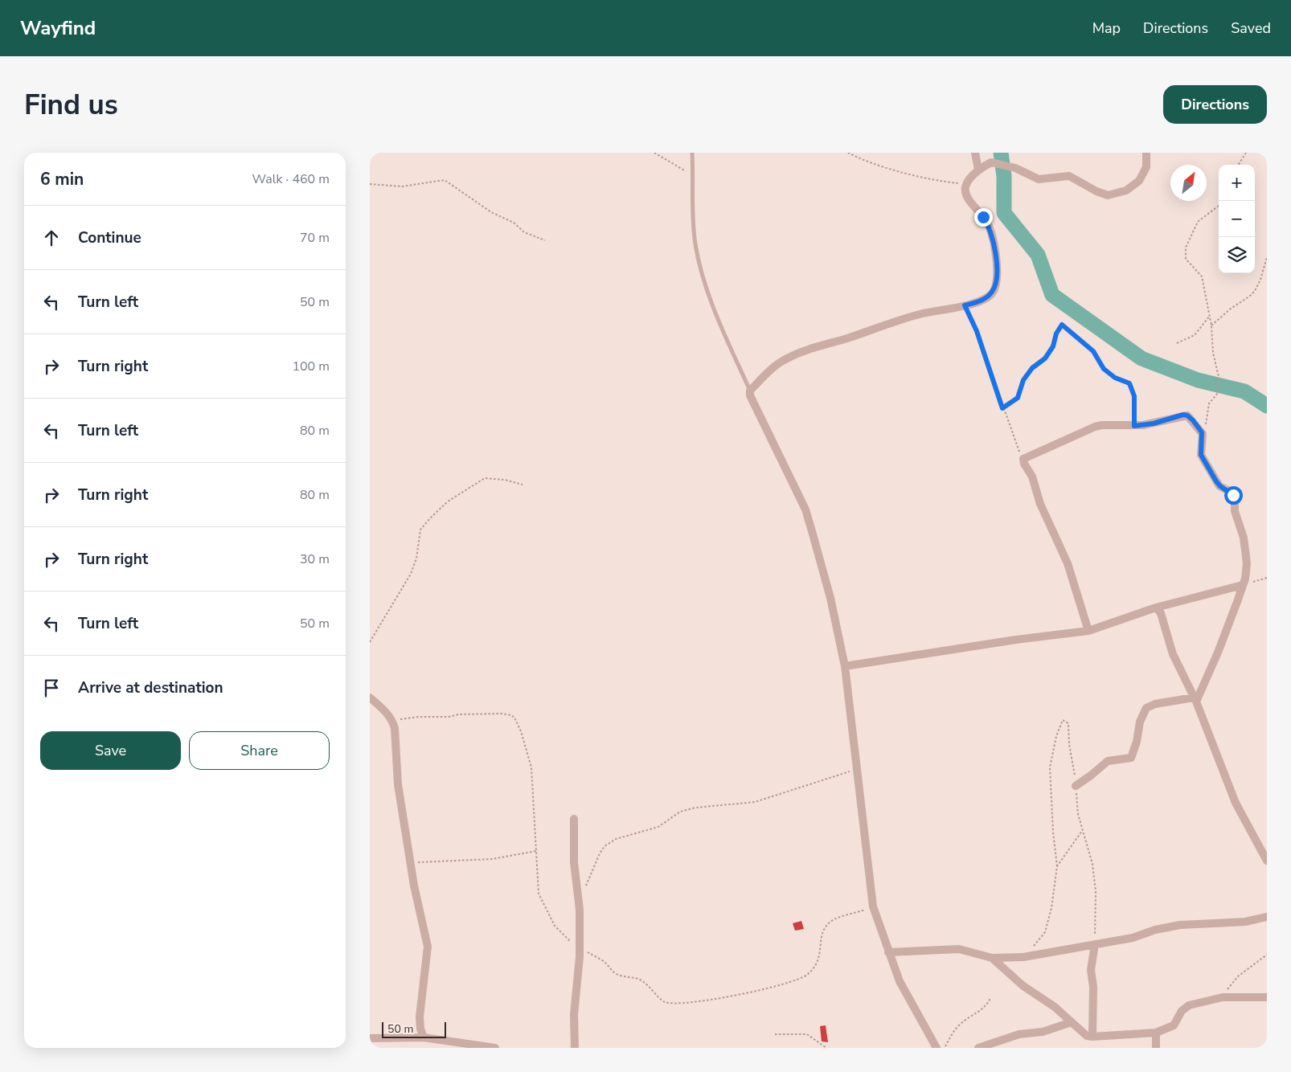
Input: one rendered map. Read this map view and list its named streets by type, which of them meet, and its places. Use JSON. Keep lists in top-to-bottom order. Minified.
{"scale_bar":"50 m","north":"top right","page":{"header":"Wayfind","nav":["Map","Directions","Saved"],"buttons":["Directions",["Save","Share"]],"title":"Find us","heading":["6 min","Walk · 460 m"],"map_buttons":["+","−"],"list":[["Continue","70 m"],["Turn left","50 m"],["Turn right","100 m"],["Turn left","80 m"],["Turn right","80 m"],["Turn right","30 m"],["Turn left","50 m"],"Arrive at destination"],"scale":"50 m"}}
